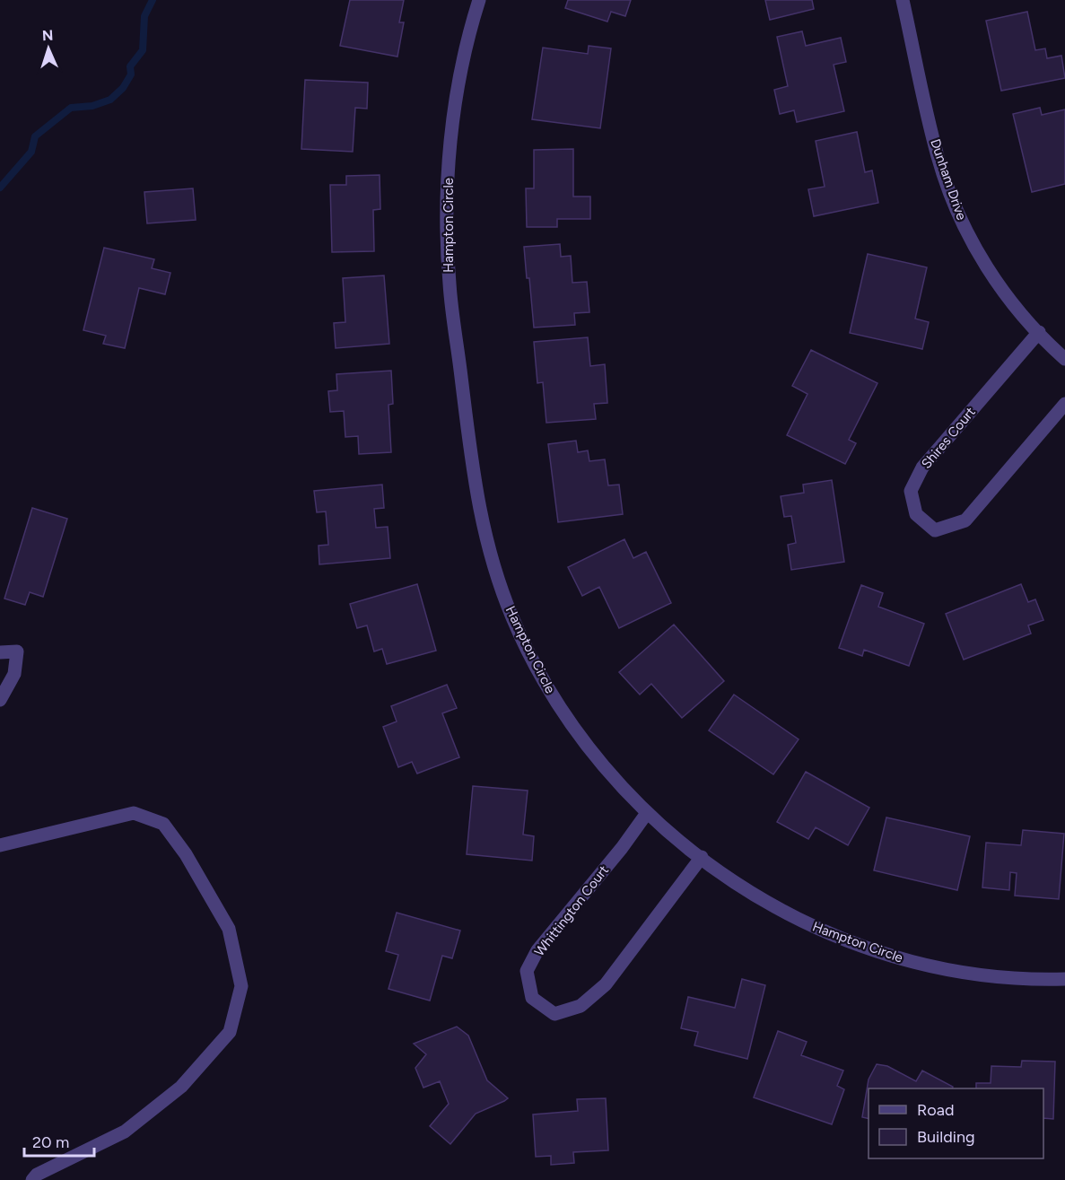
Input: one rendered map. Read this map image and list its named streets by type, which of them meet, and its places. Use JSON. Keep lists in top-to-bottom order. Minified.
{"streets":{"street":["Dunham Drive","Hampton Circle","Shires Court","Whittington Court"]},"crossings":[["Dunham Drive","Shires Court"],["Hampton Circle","Whittington Court"]],"legend":["Road","Building"],"scale_bar":"20 m","north":"top"}
